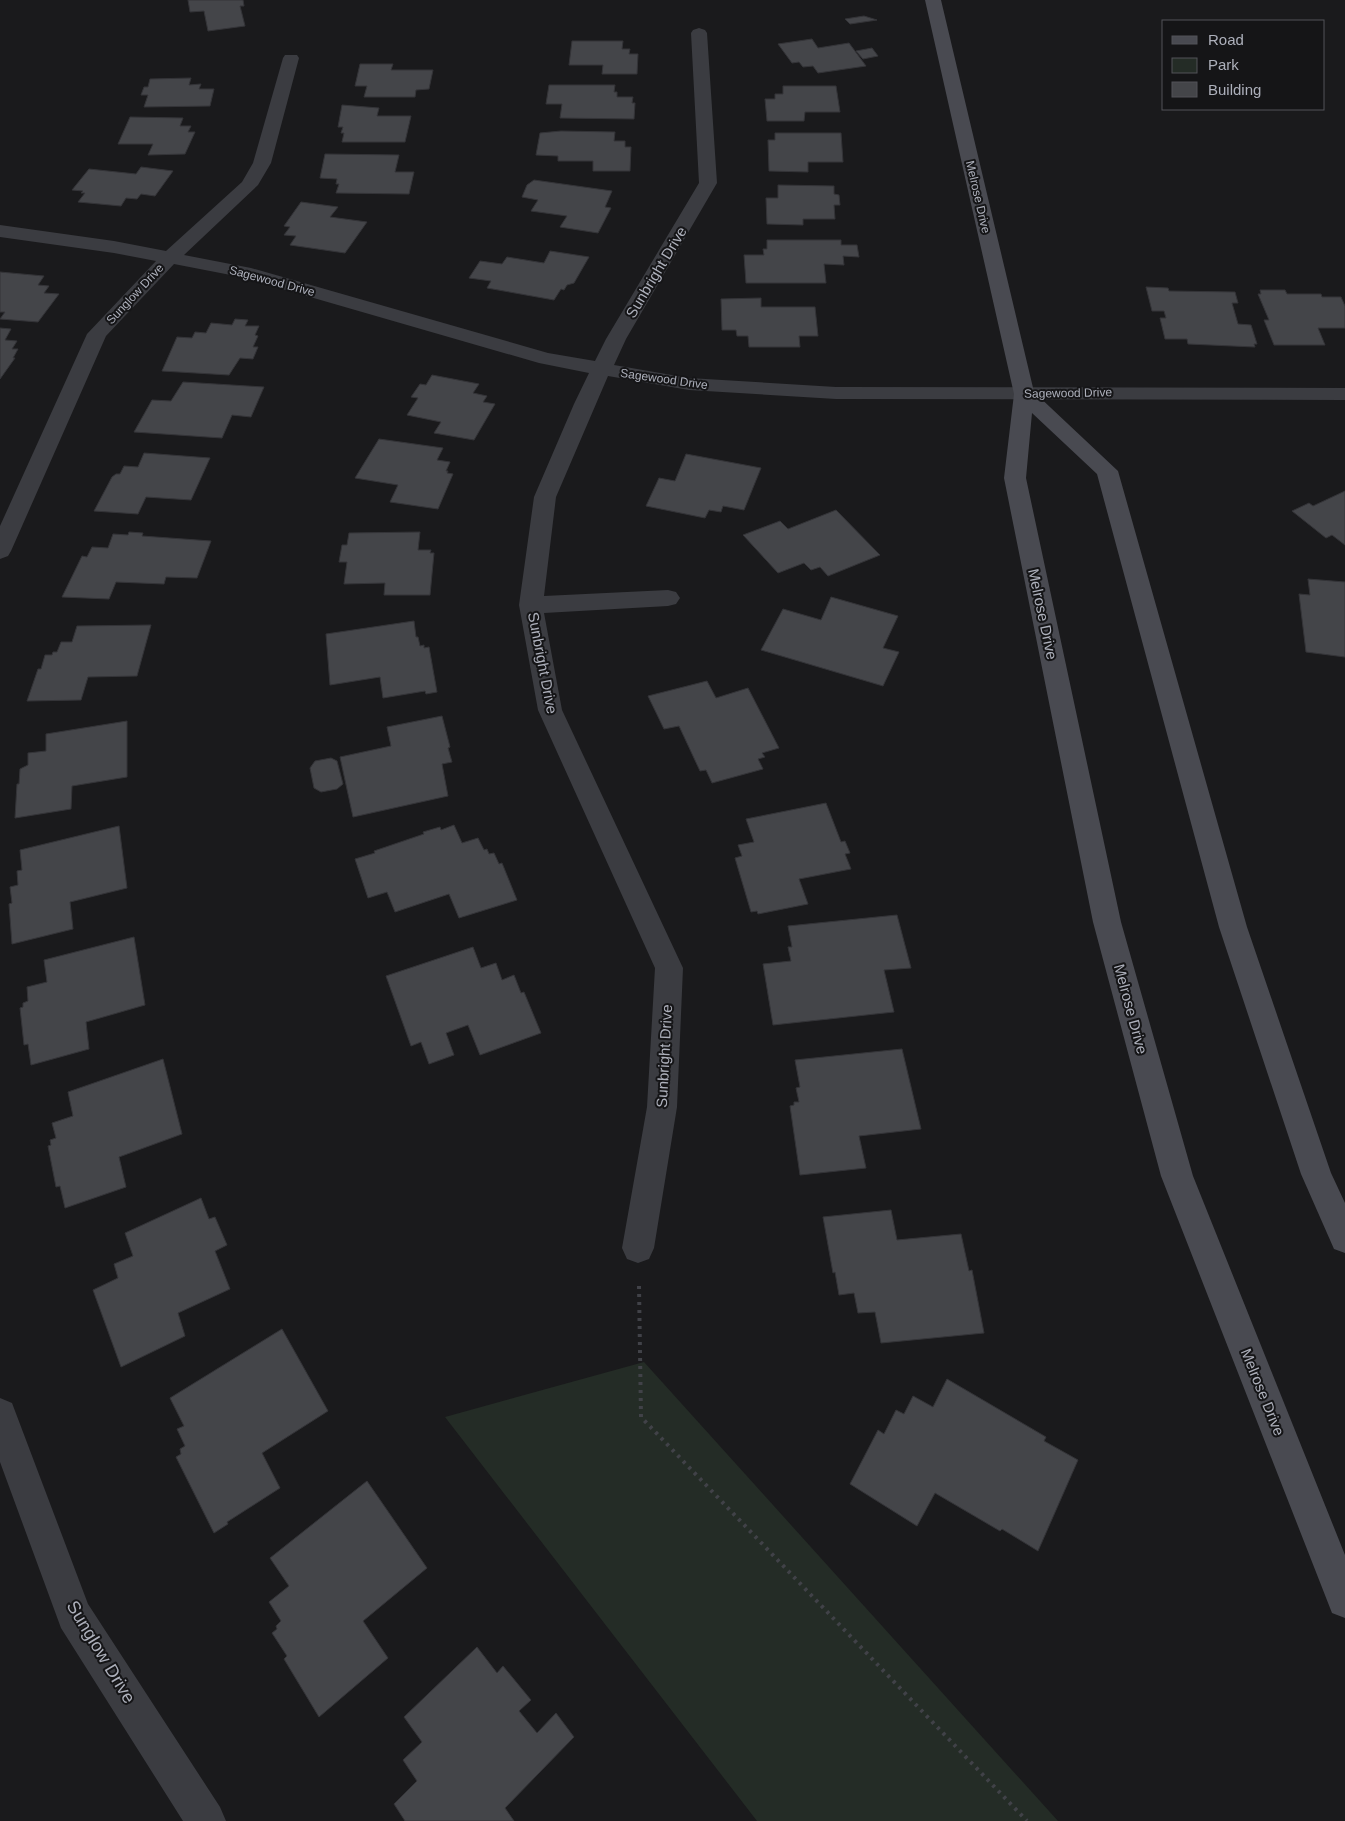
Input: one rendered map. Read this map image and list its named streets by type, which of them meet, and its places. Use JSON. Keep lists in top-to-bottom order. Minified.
{"streets":{"main road":["Melrose Drive"],"street":["Sunbright Drive","Sagewood Drive","Sunglow Drive"]},"crossings":[["Melrose Drive","Sagewood Drive"],["Sunbright Drive","Sagewood Drive"],["Sagewood Drive","Sunglow Drive"]],"legend":["Road","Park","Building"]}
